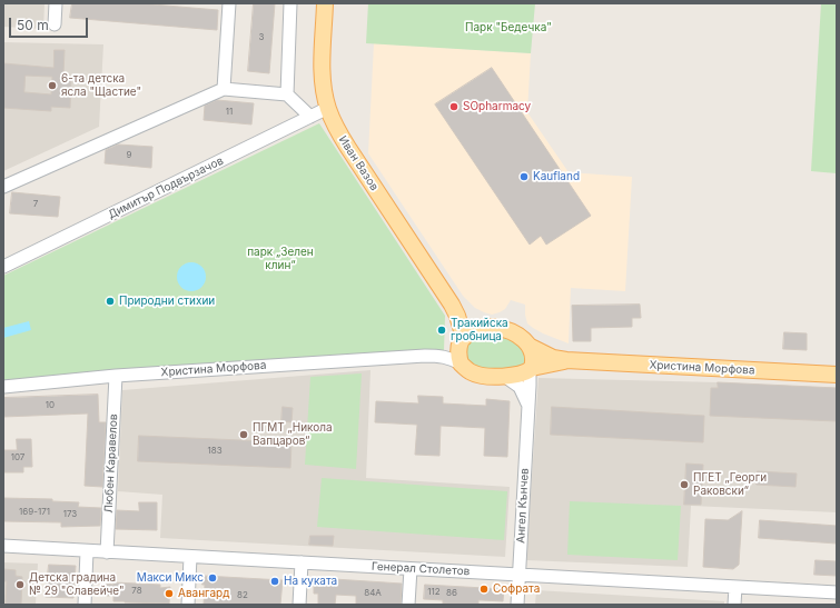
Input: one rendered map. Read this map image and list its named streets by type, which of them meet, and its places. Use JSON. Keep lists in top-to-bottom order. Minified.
{"streets":{"main road":["Иван Вазов","Христина Морфова"],"street":["Димитър Подвързачов","Любен Каравелов","Ангел Кънчев","Генерал Столетов"]},"crossings":[["Иван Вазов","Димитър Подвързачов"],["Иван Вазов","Христина Морфова"],["Иван Вазов","Ангел Кънчев"],["Христина Морфова","Любен Каравелов"],["Христина Морфова","Ангел Кънчев"],["Любен Каравелов","Генерал Столетов"],["Ангел Кънчев","Генерал Столетов"]],"parks":["Парк \"Бедечка\"","парк „Зелен клин“"],"places":["6-та детска ясла \"Щастие\"","SOpharmacy","Kaufland","Природни стихии","Тракийска гробница","ПГМТ „Никола Вапцаров“","ПГЕТ „Георги Раковски“","Макси Микс","На куката","Детска градина № 29 \"Славейче\"","Софрата","Авангард"],"house_numbers":["3","11","9","7","10","183","107","169-171","173","78","112","84A","86","82"],"scale_bar":"50 m"}
